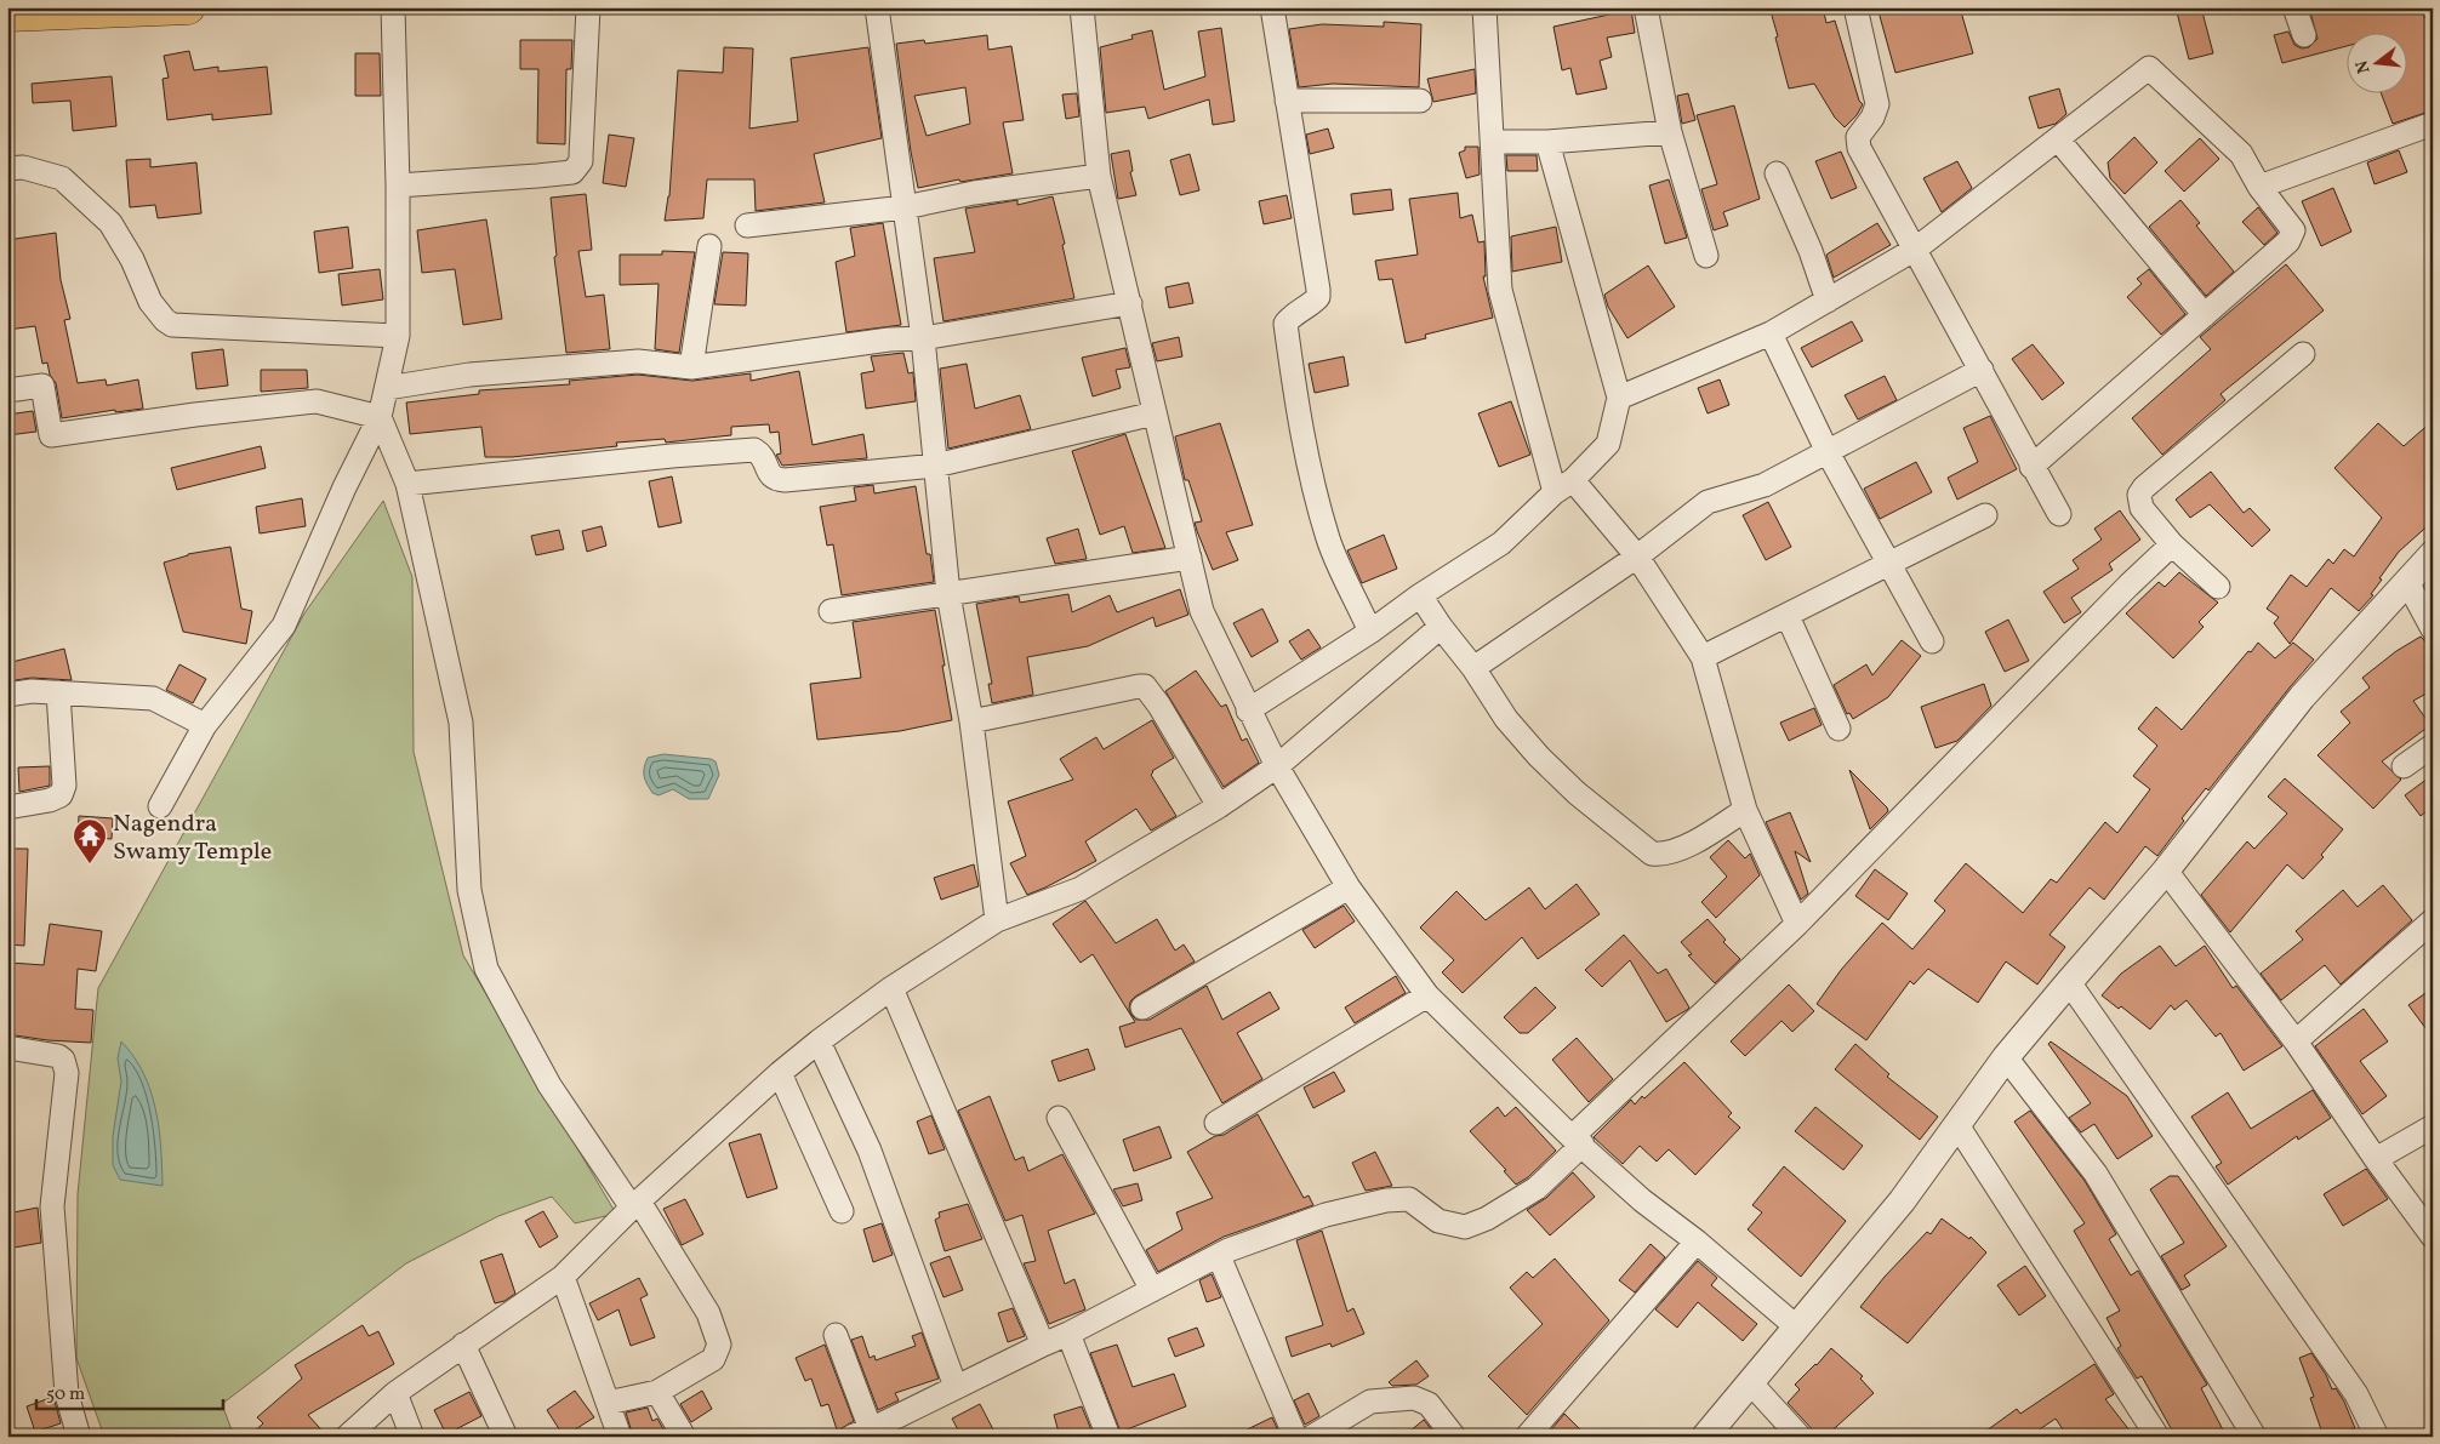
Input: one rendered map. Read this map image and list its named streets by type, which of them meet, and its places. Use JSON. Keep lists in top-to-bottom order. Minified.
{"places":{"temple":["Nagendra Swamy Temple"]},"scale_bar":"50 m","north":"left"}
